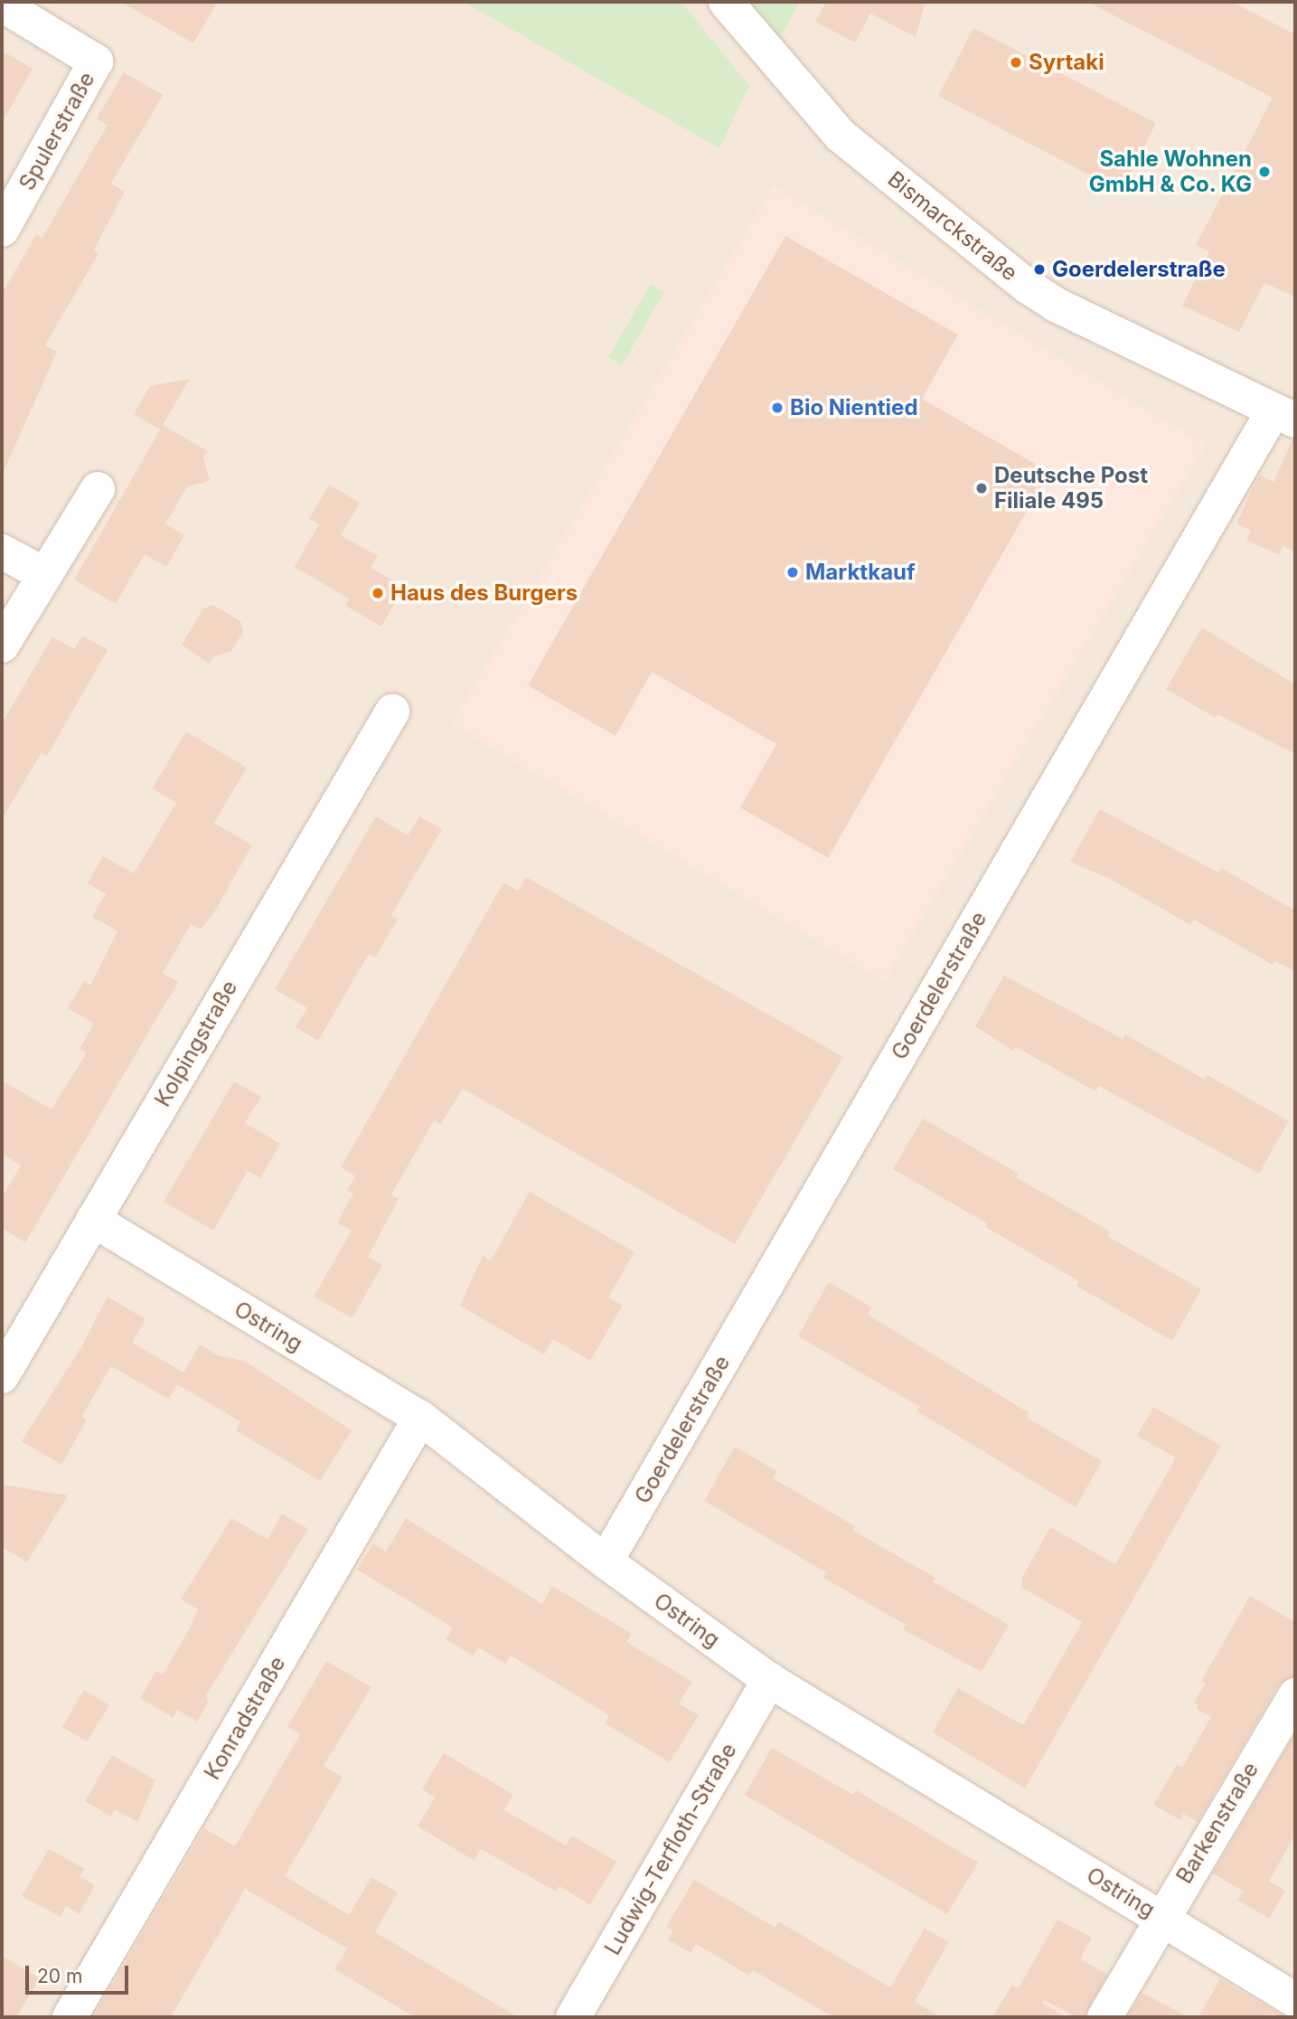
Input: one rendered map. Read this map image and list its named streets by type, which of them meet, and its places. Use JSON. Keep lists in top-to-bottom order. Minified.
{"streets":{"street":["Spulerstraße","Bismarckstraße","Goerdelerstraße","Kolpingstraße","Ostring","Konradstraße","Barkenstraße","Ludwig-Terfloth-Straße"]},"crossings":[["Bismarckstraße","Goerdelerstraße"],["Goerdelerstraße","Ostring"],["Kolpingstraße","Ostring"],["Ostring","Konradstraße"],["Ostring","Barkenstraße"],["Ostring","Ludwig-Terfloth-Straße"]],"places":["Syrtaki","Sahle Wohnen GmbH & Co. KG","Goerdelerstraße","Bio Nientied","Deutsche Post Filiale 495","Marktkauf","Haus des Burgers"],"scale_bar":"20 m"}
